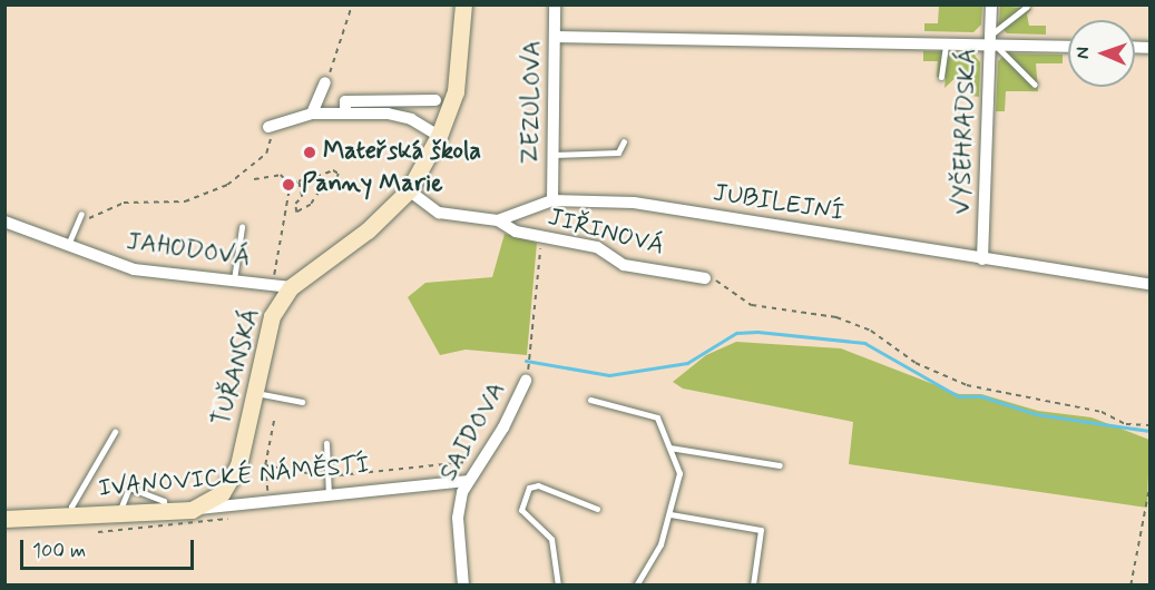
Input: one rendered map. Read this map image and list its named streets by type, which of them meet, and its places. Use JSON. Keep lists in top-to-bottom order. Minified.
{"streets":{"main road":["TUŘANSKÁ","IVANOVICKÉ NÁMĚSTÍ"],"street":["ZEZULOVA","VYŠEHRADSKÁ","JUBILEJNÍ","JIŘINOVÁ","JAHODOVÁ","SAIDOVA"]},"crossings":[["ZEZULOVA","JUBILEJNÍ"],["VYŠEHRADSKÁ","JUBILEJNÍ"],["JUBILEJNÍ","JIŘINOVÁ"],["JUBILEJNÍ","TUŘANSKÁ"],["JAHODOVÁ","TUŘANSKÁ"],["TUŘANSKÁ","IVANOVICKÉ NÁMĚSTÍ"],["SAIDOVA","IVANOVICKÉ NÁMĚSTÍ"]],"places":["Mateřská škola","Panny Marie"],"scale_bar":"100 m","north":"left"}
